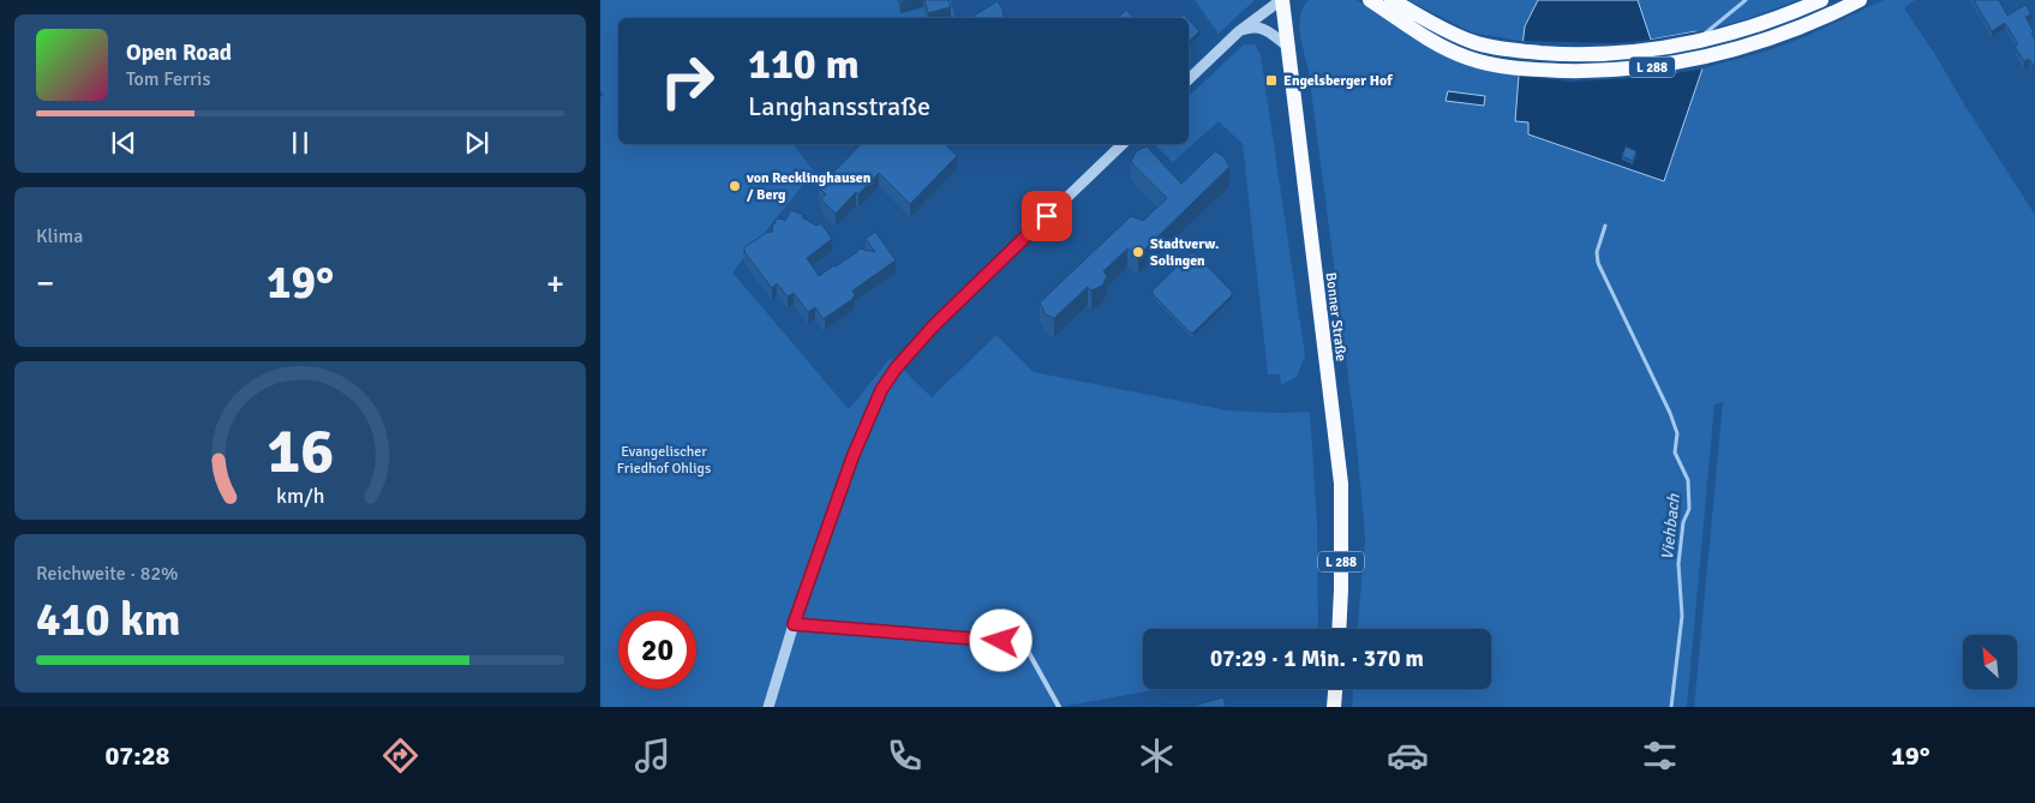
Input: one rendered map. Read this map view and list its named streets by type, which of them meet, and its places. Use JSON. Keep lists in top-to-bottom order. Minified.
{"streets":{"main road":["L 288","Bonner Straße"]},"water":["Viehbach"],"parks":["Evangelischer Friedhof Ohligs"],"places":{"transit":["Engelsberger Hof"],"other":["von Recklinghausen / Berg","Stadtverw. Solingen"]},"north":"top left","page":{"turn":["110 m","Langhansstraße"],"song":["Open Road","Tom Ferris"],"tile":["Klima",["Reichweite · 82%","410 km"]],"heat":["−","19°","+"],"limit":"20","trip":"07:29 · 1 Min. · 370 m","tabs":["07:28","19°"],"gauge":["16","km/h"]}}
